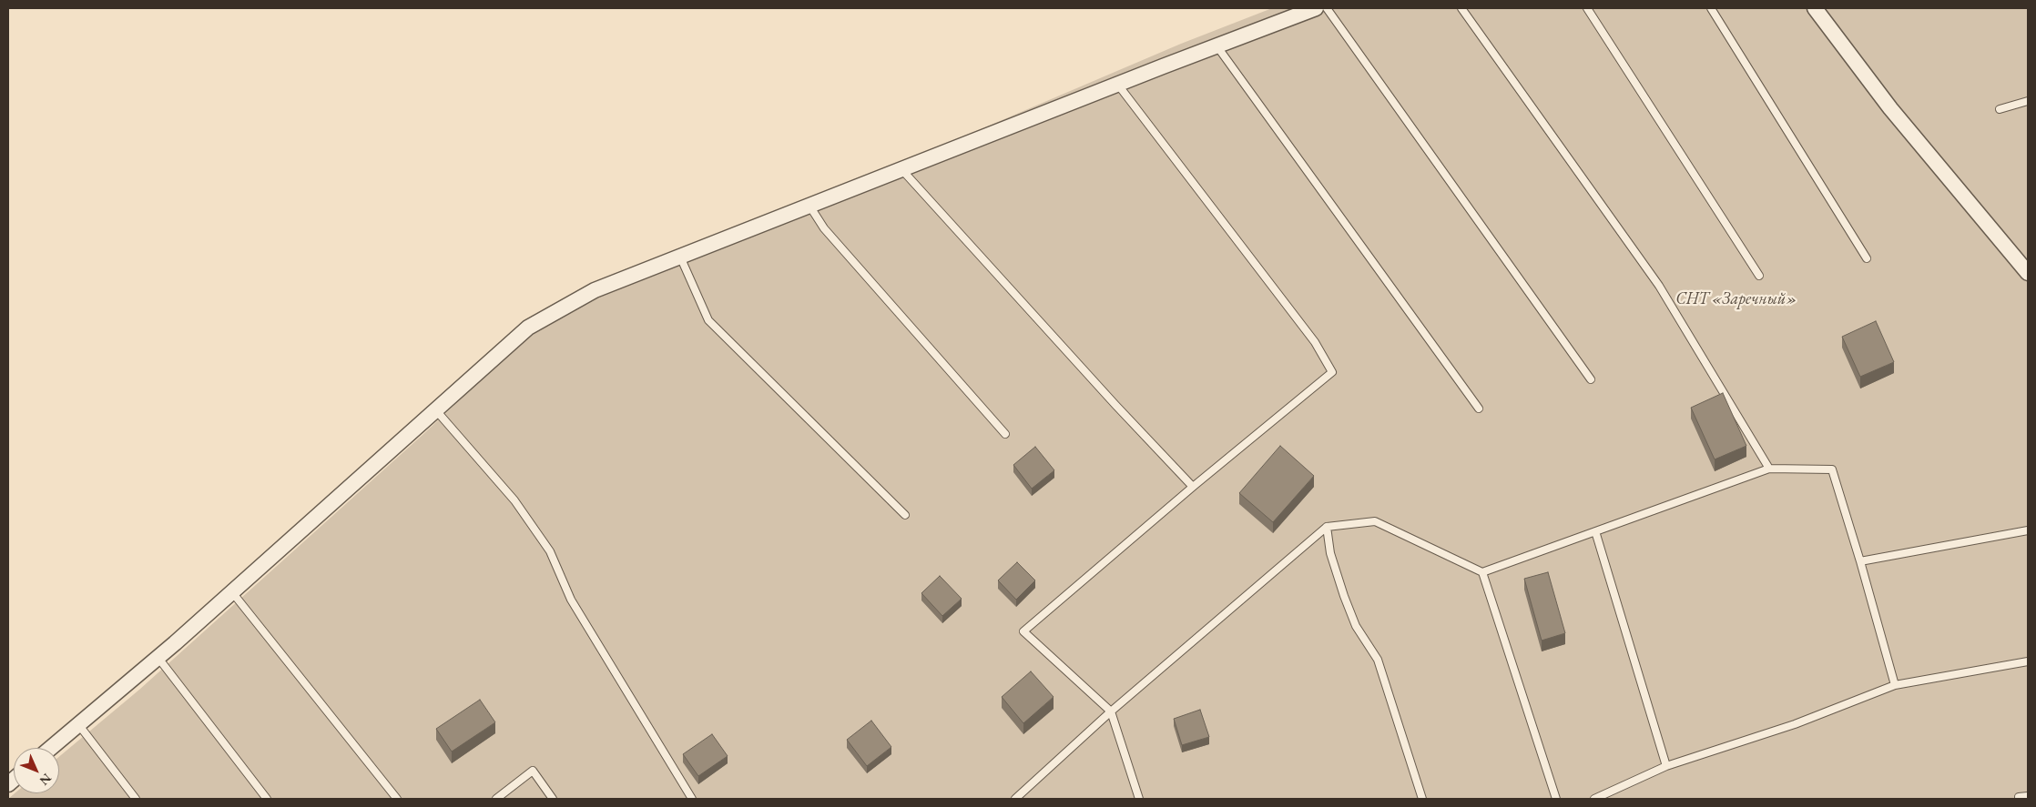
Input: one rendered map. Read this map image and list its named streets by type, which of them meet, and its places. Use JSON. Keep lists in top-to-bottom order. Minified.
{"parks":["СНТ «Заречный»"],"north":"bottom right"}
